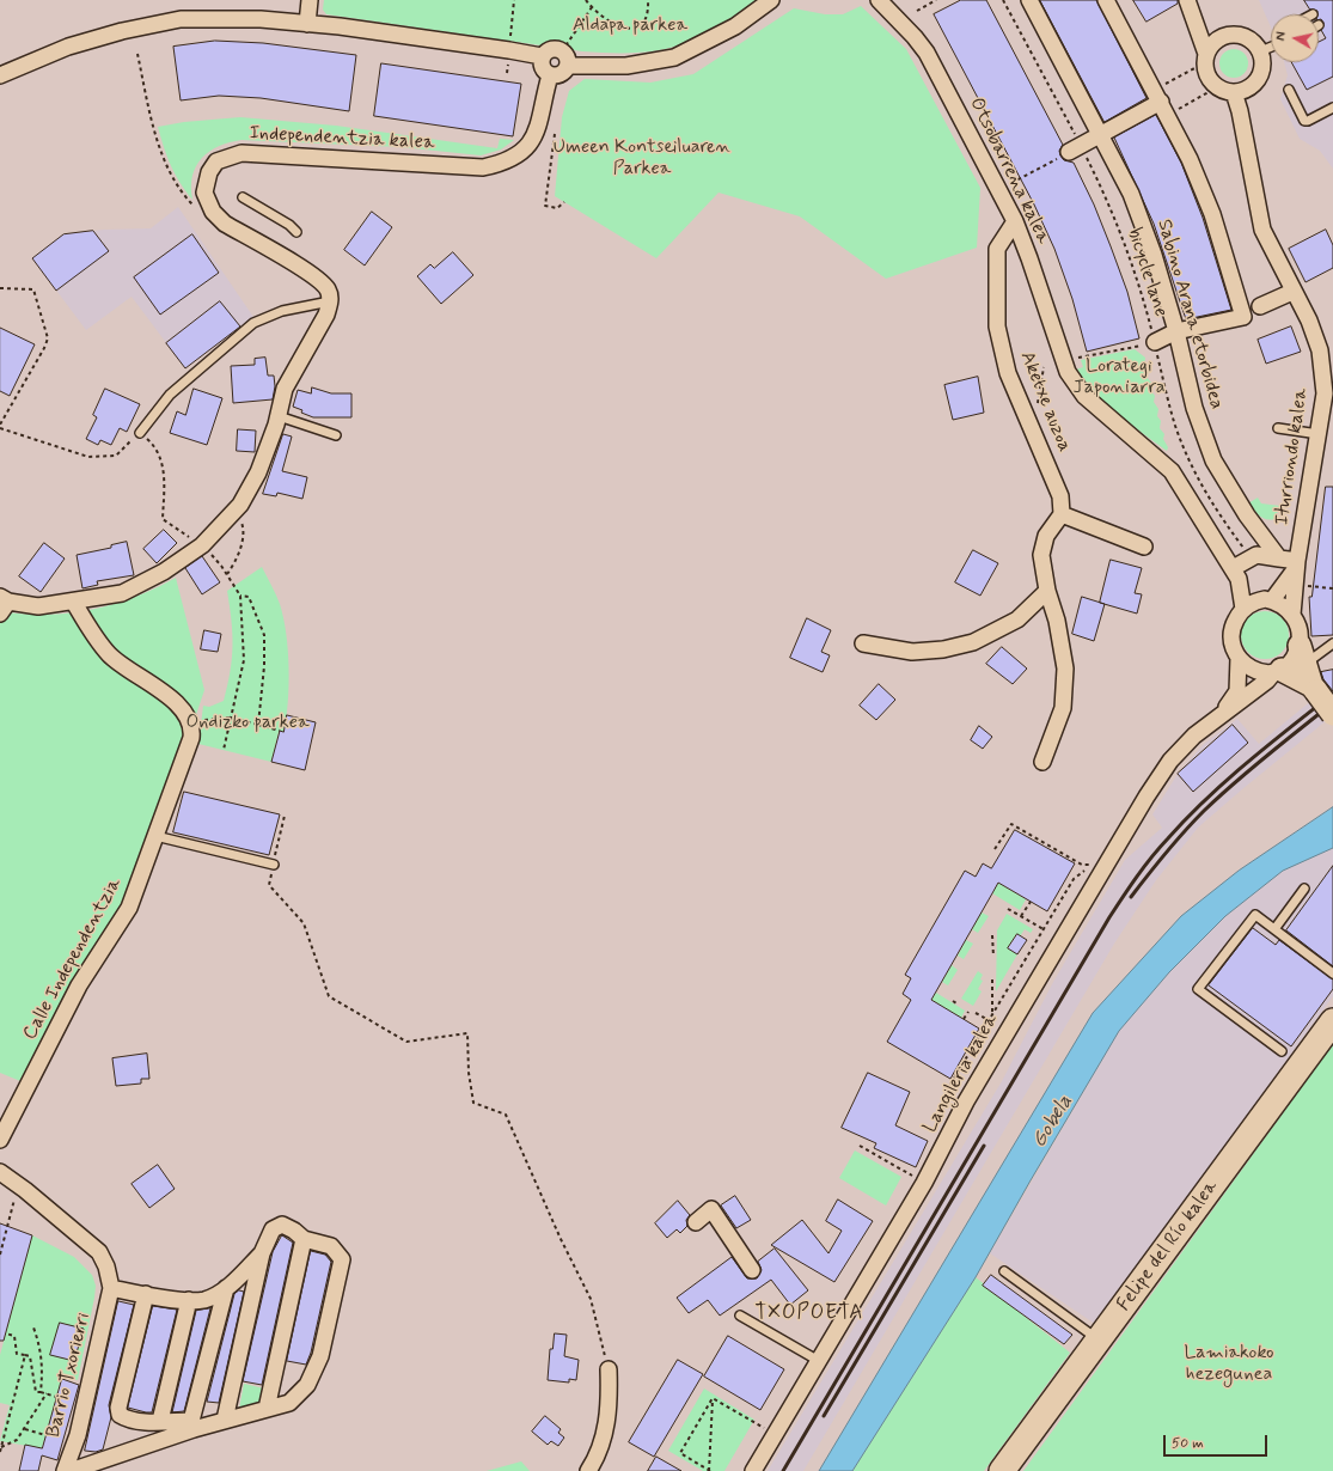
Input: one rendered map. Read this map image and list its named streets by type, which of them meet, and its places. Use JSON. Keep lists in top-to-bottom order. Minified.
{"streets":{"main road":["Felipe del Río kalea"],"street":["Independentzia kalea","Otsobarrena kalea","Sabino Arana etorbidea","Aketxe auzoa","Iturriondo kalea","Calle Independentzia","Langileria kalea","Barrio Txorierri"],"path":["bicycle lane"]},"crossings":[["Otsobarrena kalea","bicycle lane"],["Otsobarrena kalea","Aketxe auzoa"],["Sabino Arana etorbidea","Iturriondo kalea"],["Iturriondo kalea","Langileria kalea"]],"districts":["TXOPOETA"],"water":["Gobela"],"parks":["Aldapa parkea","Umeen Kontseiluaren Parkea","Lorategi Japoniarra","Ondizko parkea","Lamiakoko hezegunea"],"scale_bar":"50 m","north":"left"}
